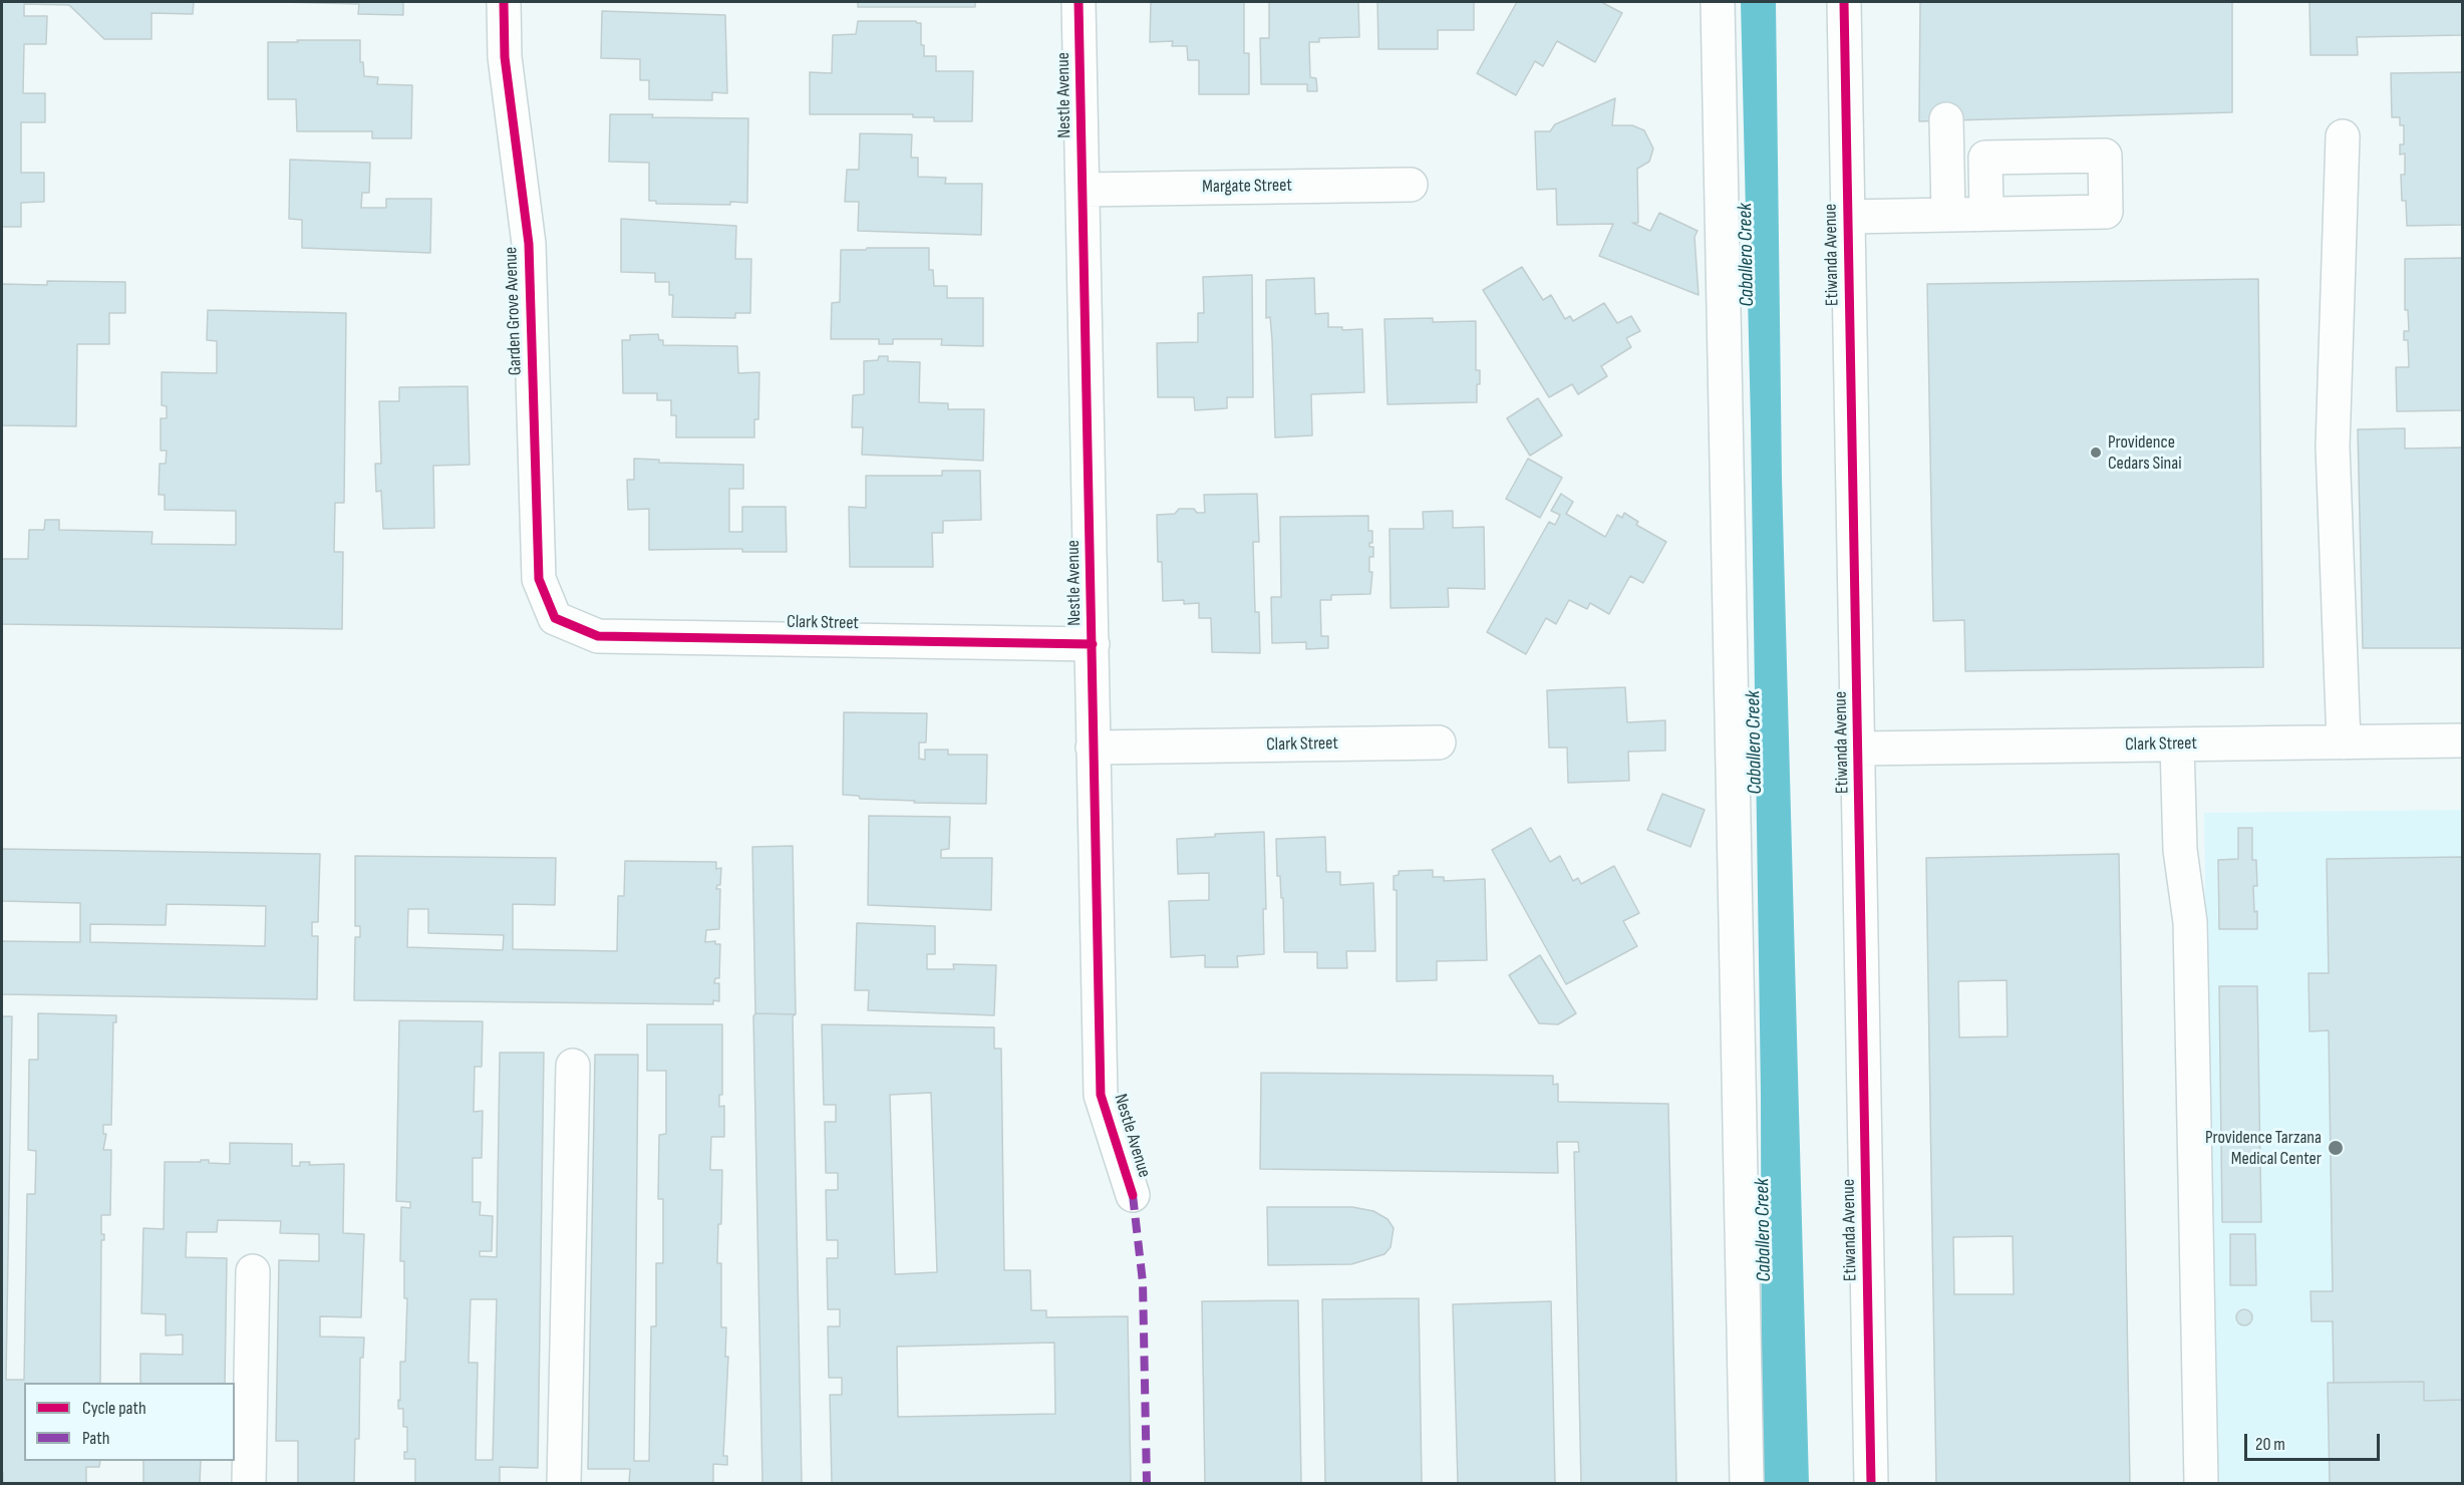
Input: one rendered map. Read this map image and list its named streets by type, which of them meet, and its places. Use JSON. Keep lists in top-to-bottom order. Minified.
{"streets":{"street":["Nestle Avenue","Margate Street","Etiwanda Avenue","Garden Grove Avenue","Clark Street"]},"crossings":[["Nestle Avenue","Margate Street"],["Nestle Avenue","Clark Street"],["Etiwanda Avenue","Clark Street"],["Garden Grove Avenue","Clark Street"]],"water":["Caballero Creek"],"places":["Providence Cedars Sinai","Providence Tarzana Medical Center"],"legend":["Cycle path","Path"],"scale_bar":"20 m"}
